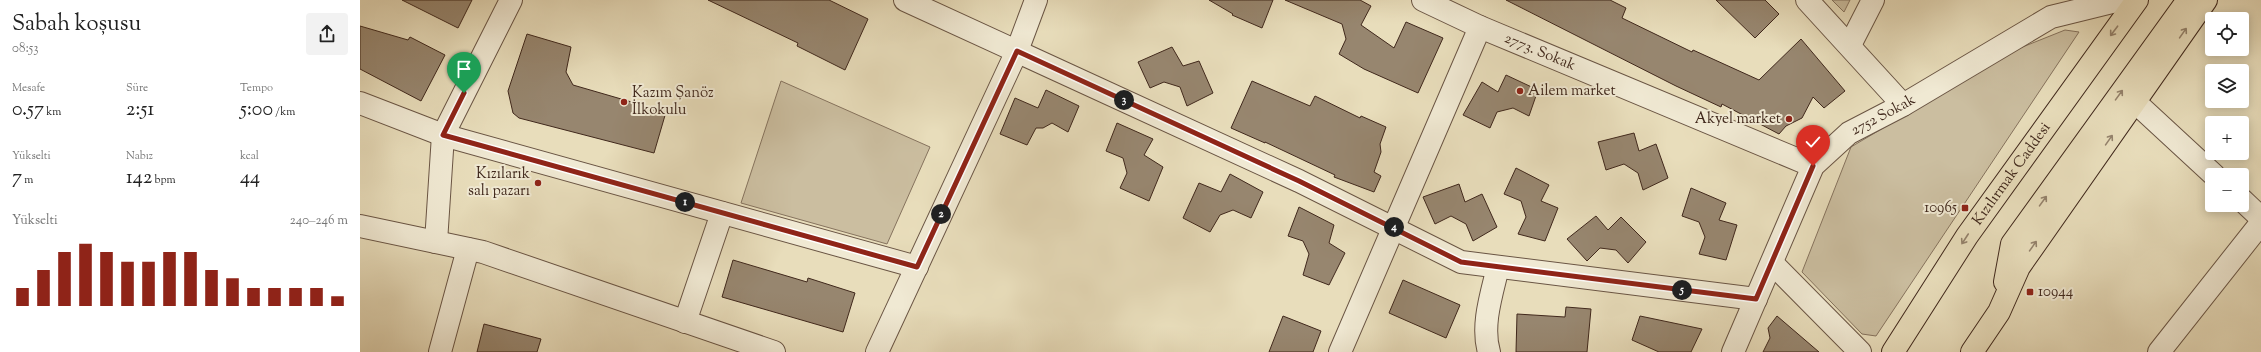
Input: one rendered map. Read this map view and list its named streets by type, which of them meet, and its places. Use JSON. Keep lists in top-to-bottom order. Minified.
{"streets":{"main road":["Kızılırmak Caddesi"],"street":["2773. Sokak","2752 Sokak"]},"crossings":[["2773. Sokak","2752 Sokak"]],"places":{"other":["Ailem market","Kazım Şanöz İlkokulu","Akyel market","Kızılarık salı pazarı"],"transit":["10965","10944"]},"page":{"heading":["Sabah koşusu","08:53"],"map_buttons":["+","−"],"stats":[["Mesafe","0.57 km"],["Süre","2:51"],["Tempo","5:00 /km"],["Yükselti","7 m"],["Nabız","142 bpm"],["kcal","44"]],"pins":["3","1","2","4","5"],"chart":["Yükselti","240–246 m"]}}
